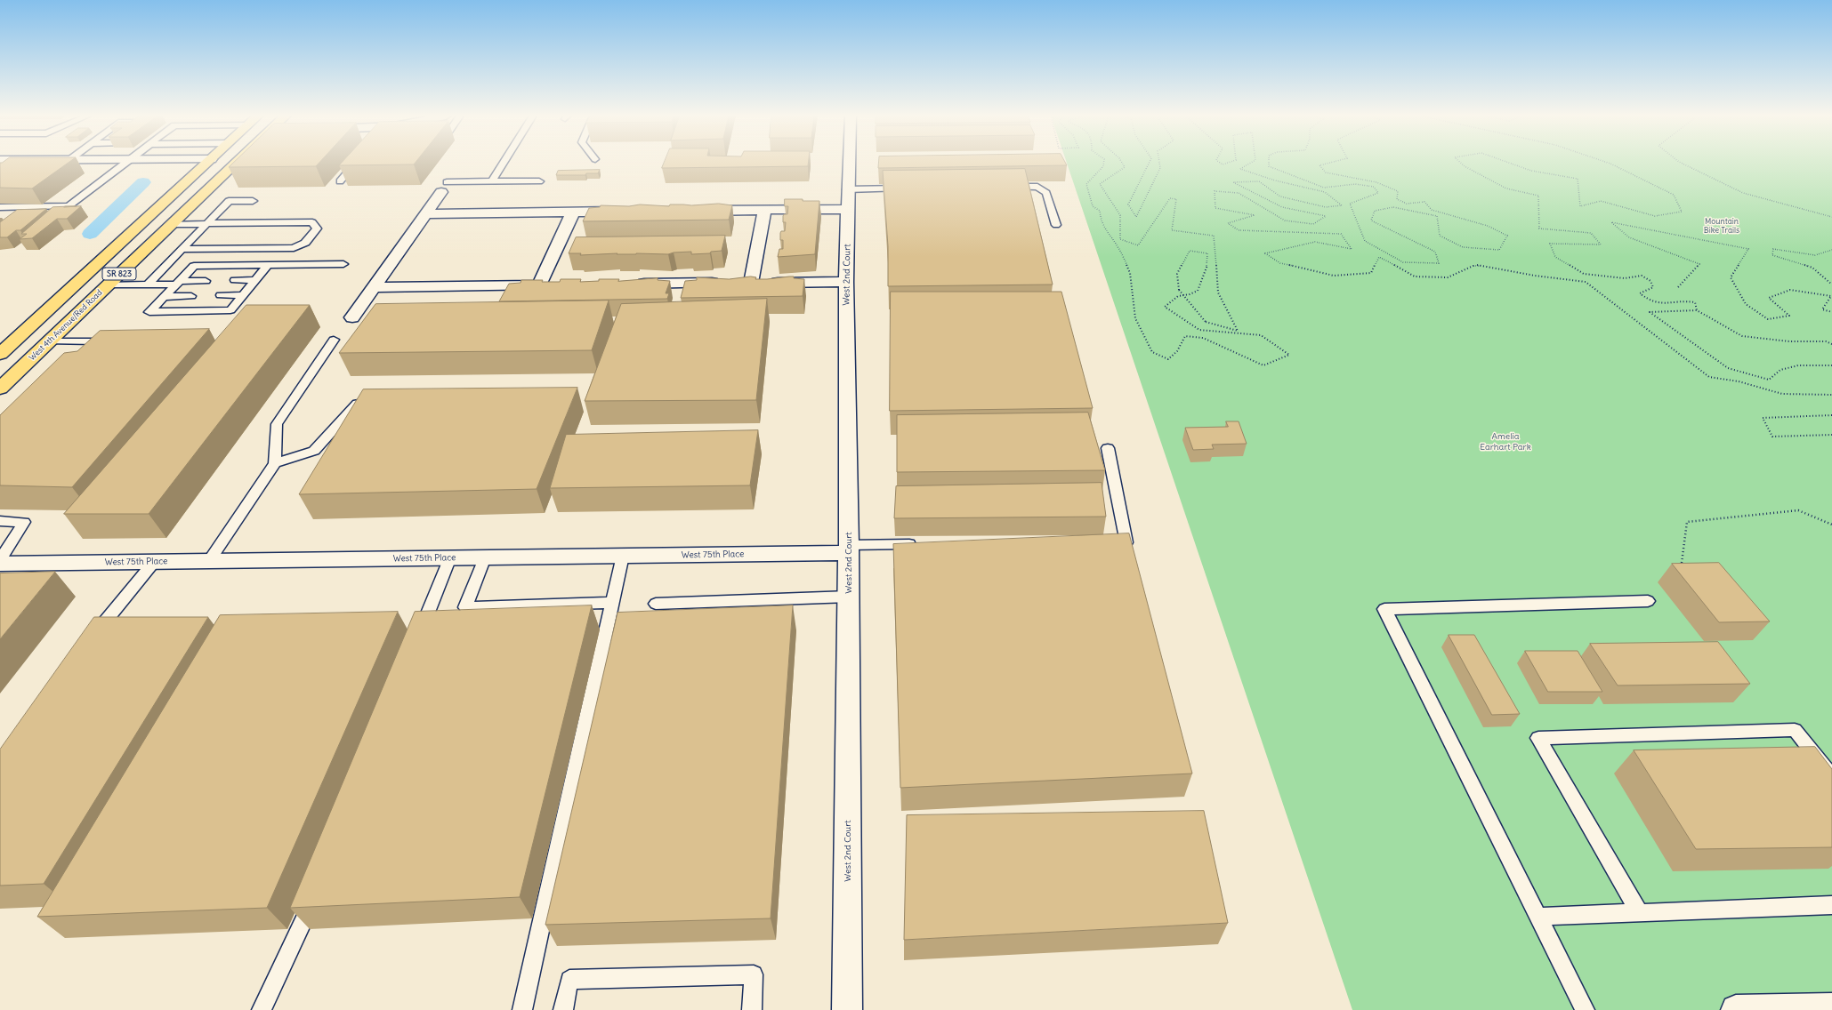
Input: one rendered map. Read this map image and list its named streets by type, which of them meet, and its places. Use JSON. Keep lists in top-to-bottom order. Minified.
{"streets":{"main road":["SR 823","West 4th Avenue/Red Road"],"street":["West 2nd Court","West 75th Place"]},"crossings":[["West 2nd Court","West 75th Place"]],"parks":["Mountain Bike Trails","Amelia Earhart Park"]}
